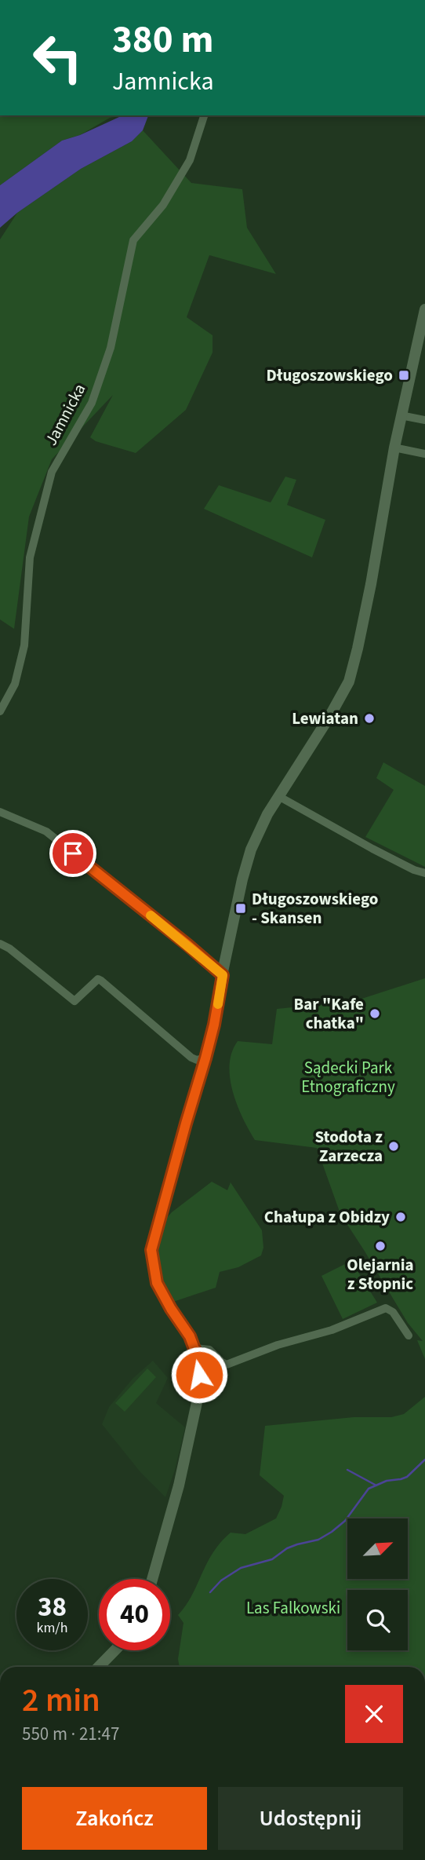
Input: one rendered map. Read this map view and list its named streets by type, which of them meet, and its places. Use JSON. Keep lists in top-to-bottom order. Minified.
{"streets":{"street":["Jamnicka"]},"parks":["Sądecki Park Etnograficzny","Las Falkowski"],"places":{"transit":["Długoszowskiego","Długoszowskiego - Skansen"],"other":["Lewiatan","Bar \"Kafe chatka\"","Stodoła z Zarzecza","Chałupa z Obidzy","Olejarnia z Słopnic"]},"north":"top right","page":{"turn":["380 m","Jamnicka"],"speed":"38 km/h","limit":"40","heading":["2 min","550 m · 21:47"],"buttons":["Zakończ","Udostępnij"]}}
